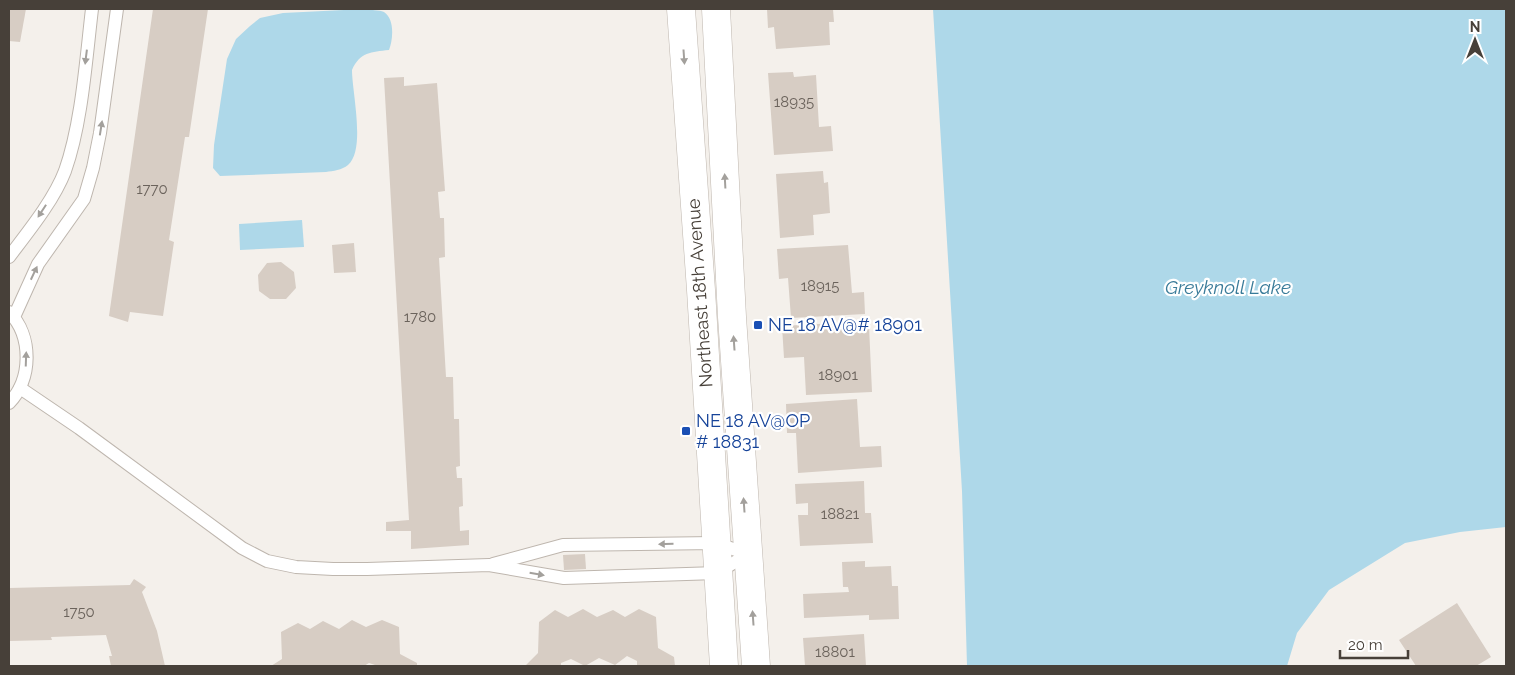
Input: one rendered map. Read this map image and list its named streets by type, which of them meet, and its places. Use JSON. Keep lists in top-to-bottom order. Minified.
{"streets":{"street":["Northeast 18th Avenue"]},"water":["Greyknoll Lake"],"places":{"transit":["NE 18 AV@# 18901","NE 18 AV@OP # 18831"]},"house_numbers":["18935","1770","18915","1780","18901","18821","1750","18801"],"scale_bar":"20 m","north":"top"}
